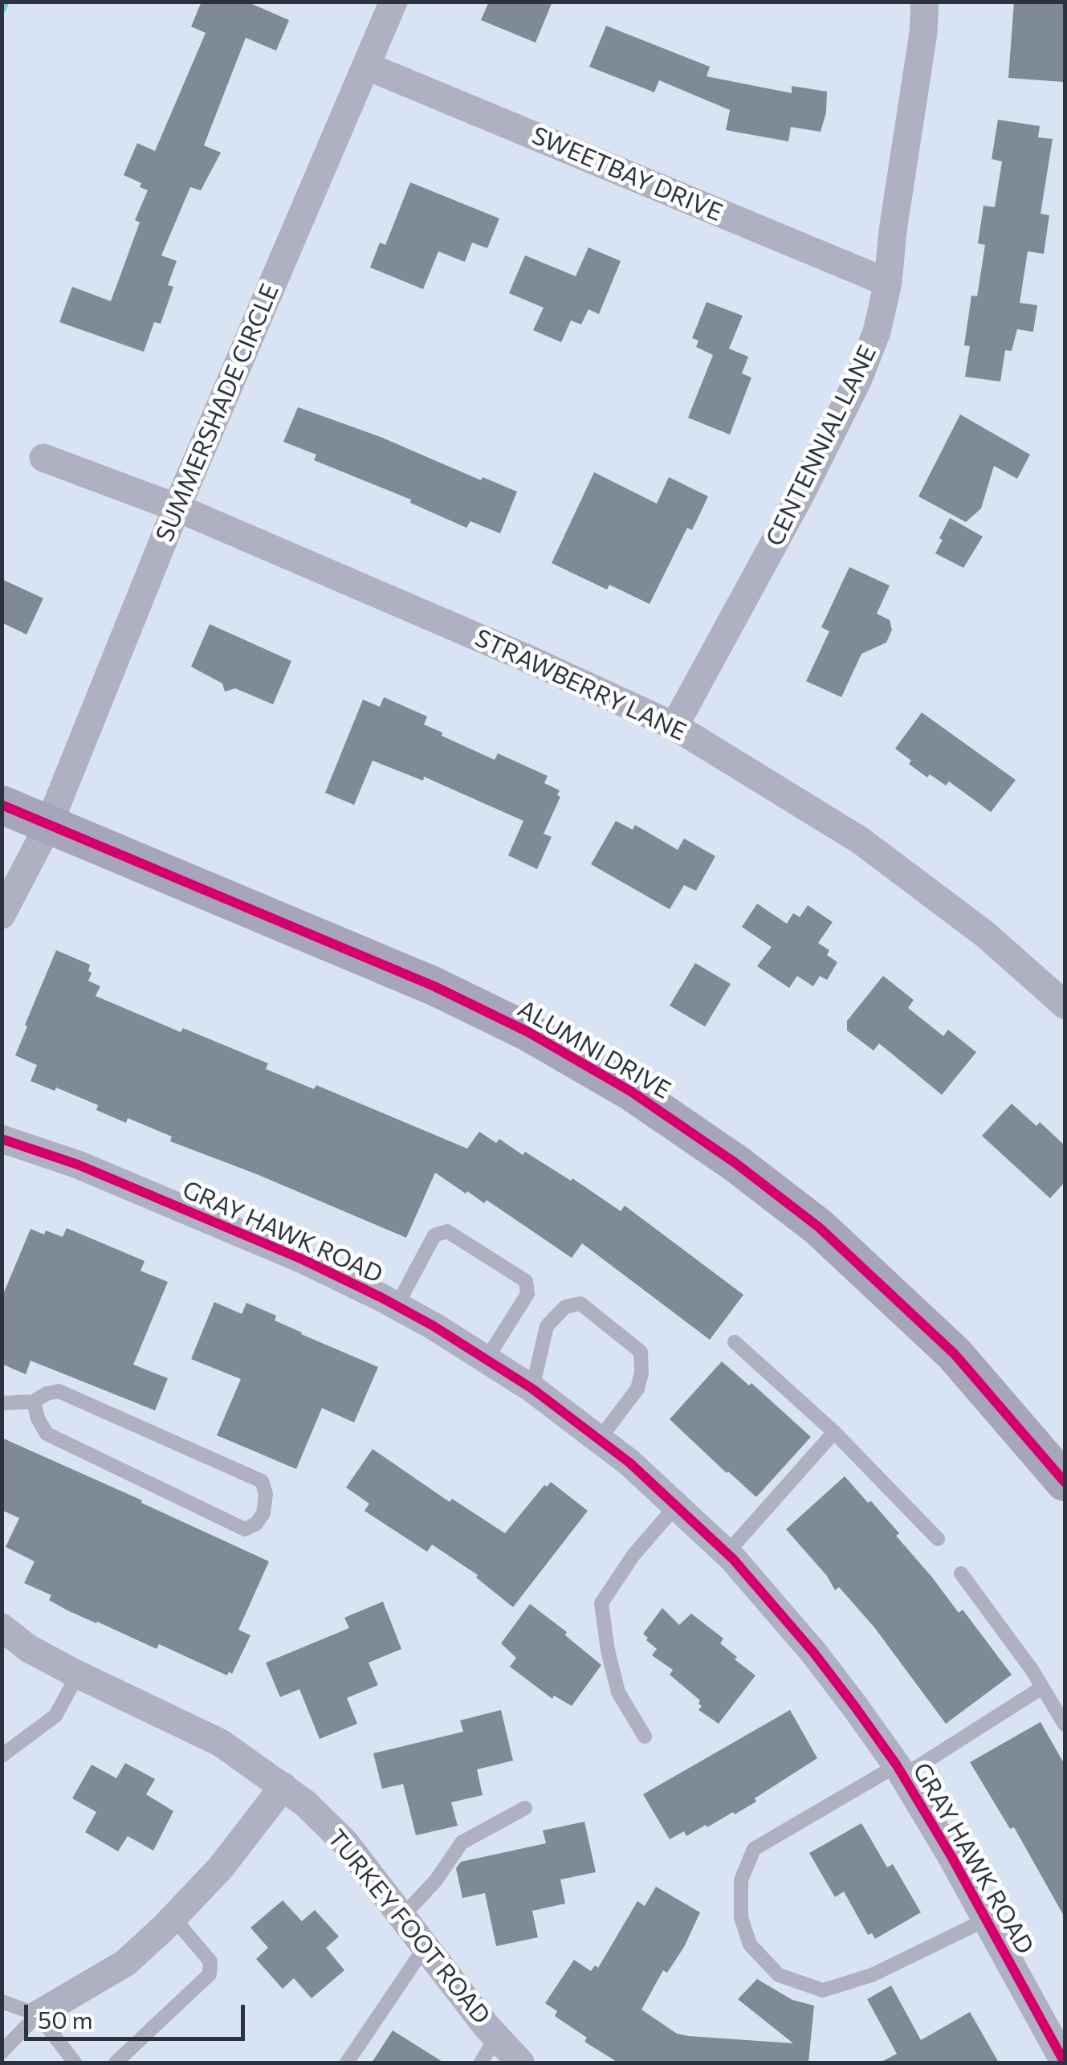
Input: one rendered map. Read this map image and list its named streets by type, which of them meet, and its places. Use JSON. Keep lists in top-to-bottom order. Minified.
{"streets":{"main road":["ALUMNI DRIVE"],"street":["SWEETBAY DRIVE","SUMMERSHADE CIRCLE","CENTENNIAL LANE","STRAWBERRY LANE","GRAY HAWK ROAD","TURKEY FOOT ROAD"]},"crossings":[["SWEETBAY DRIVE","SUMMERSHADE CIRCLE"],["SWEETBAY DRIVE","CENTENNIAL LANE"],["SUMMERSHADE CIRCLE","STRAWBERRY LANE"],["SUMMERSHADE CIRCLE","ALUMNI DRIVE"],["CENTENNIAL LANE","STRAWBERRY LANE"]],"scale_bar":"50 m"}
